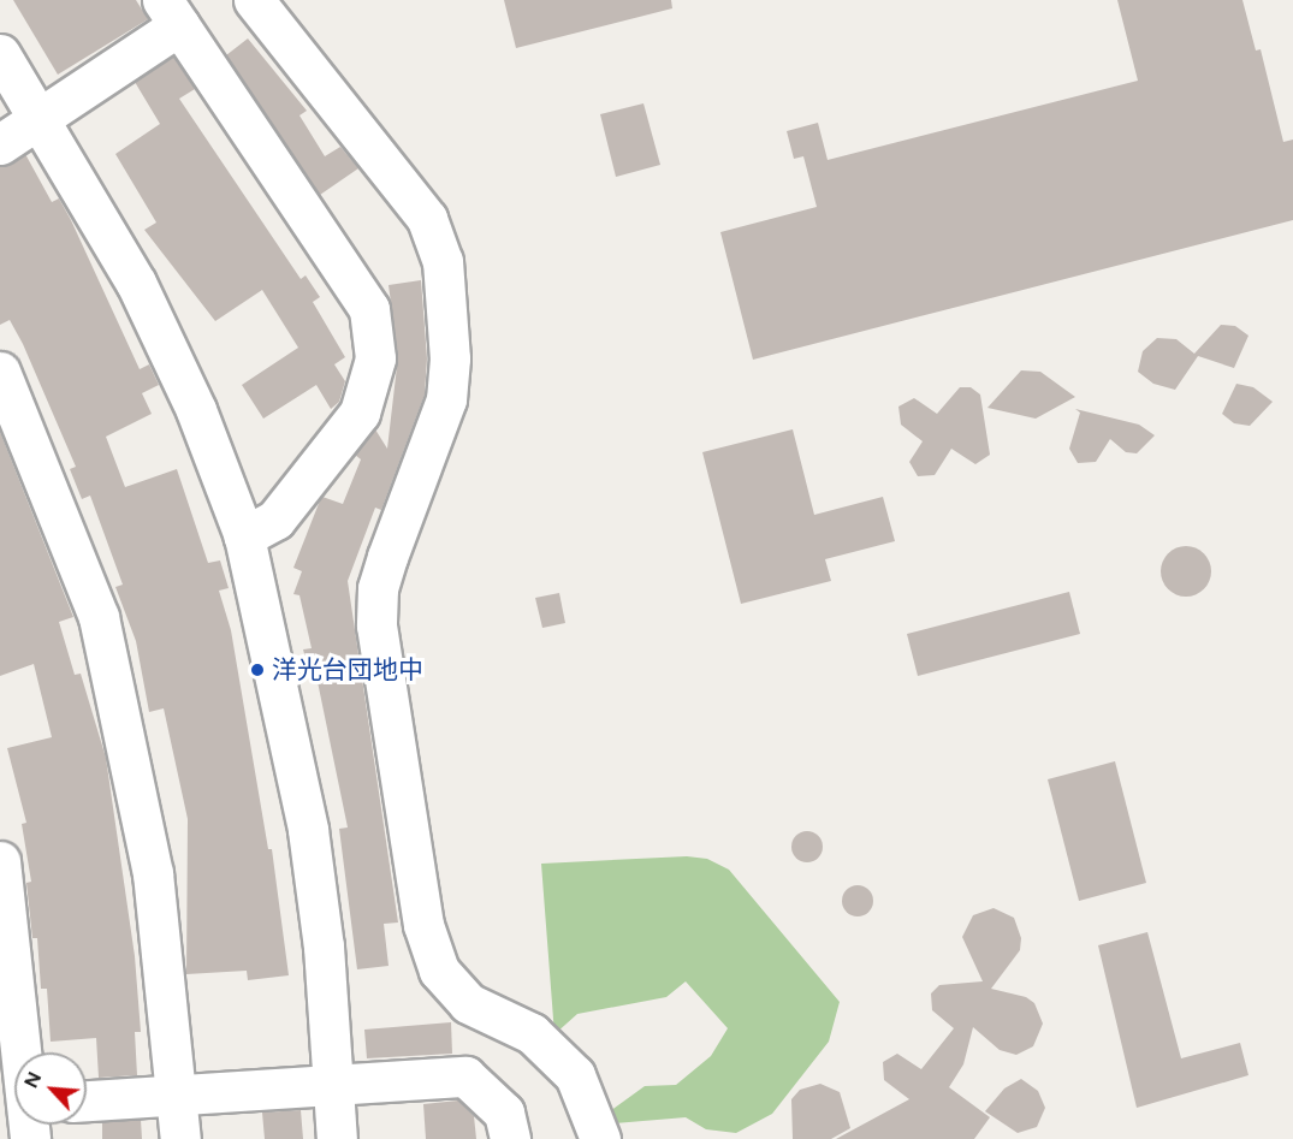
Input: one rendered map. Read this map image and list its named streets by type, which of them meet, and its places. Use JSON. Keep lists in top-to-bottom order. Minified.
{"places":["洋光台団地中"],"north":"top left"}
